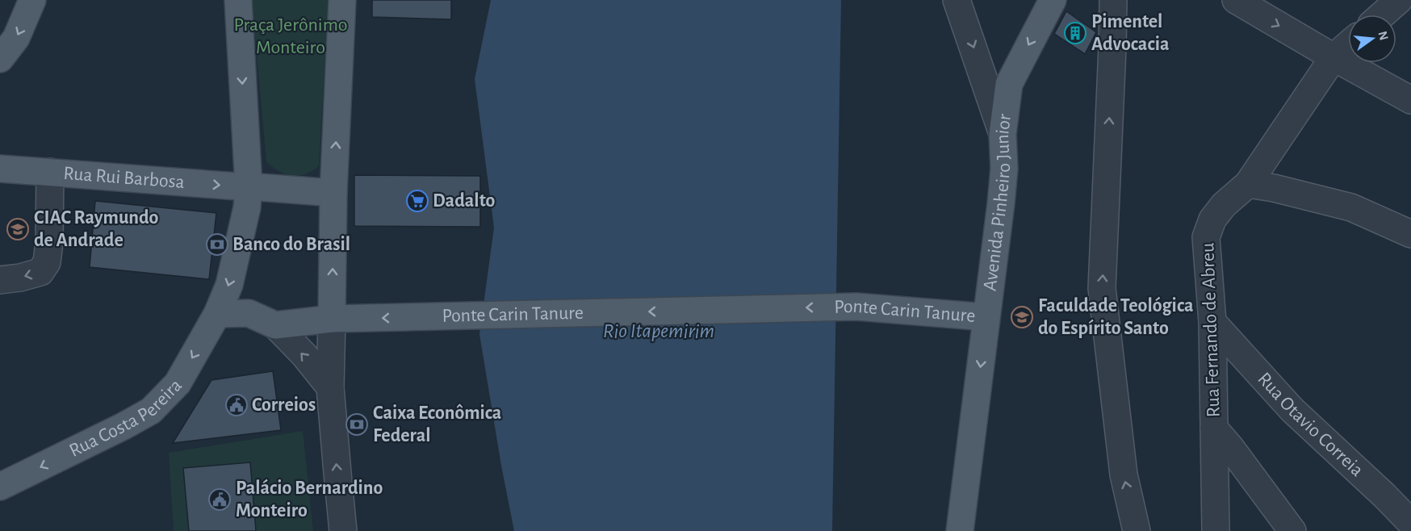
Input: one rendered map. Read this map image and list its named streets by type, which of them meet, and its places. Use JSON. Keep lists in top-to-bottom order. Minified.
{"streets":{"main road":["Rua Rui Barbosa","Avenida Pinheiro Junior","Ponte Carin Tanure","Rua Costa Pereira"],"street":["Rua Fernando de Abreu","Rua Otavio Correia"]},"crossings":[["Avenida Pinheiro Junior","Ponte Carin Tanure"],["Rua Fernando de Abreu","Rua Otavio Correia"]],"one_way":["Rua Rui Barbosa","Avenida Pinheiro Junior","Ponte Carin Tanure","Rua Costa Pereira"],"water":["Rio Itapemirim"],"parks":["Praça Jerônimo Monteiro"],"places":{"building":["Pimentel Advocacia"],"supermarket":["Dadalto"],"school or university":["CIAC Raymundo de Andrade","Faculdade Teológica do Espírito Santo"],"bank":["Banco do Brasil","Caixa Econômica Federal"],"public building":["Correios","Palácio Bernardino Monteiro"]},"north":"right"}
